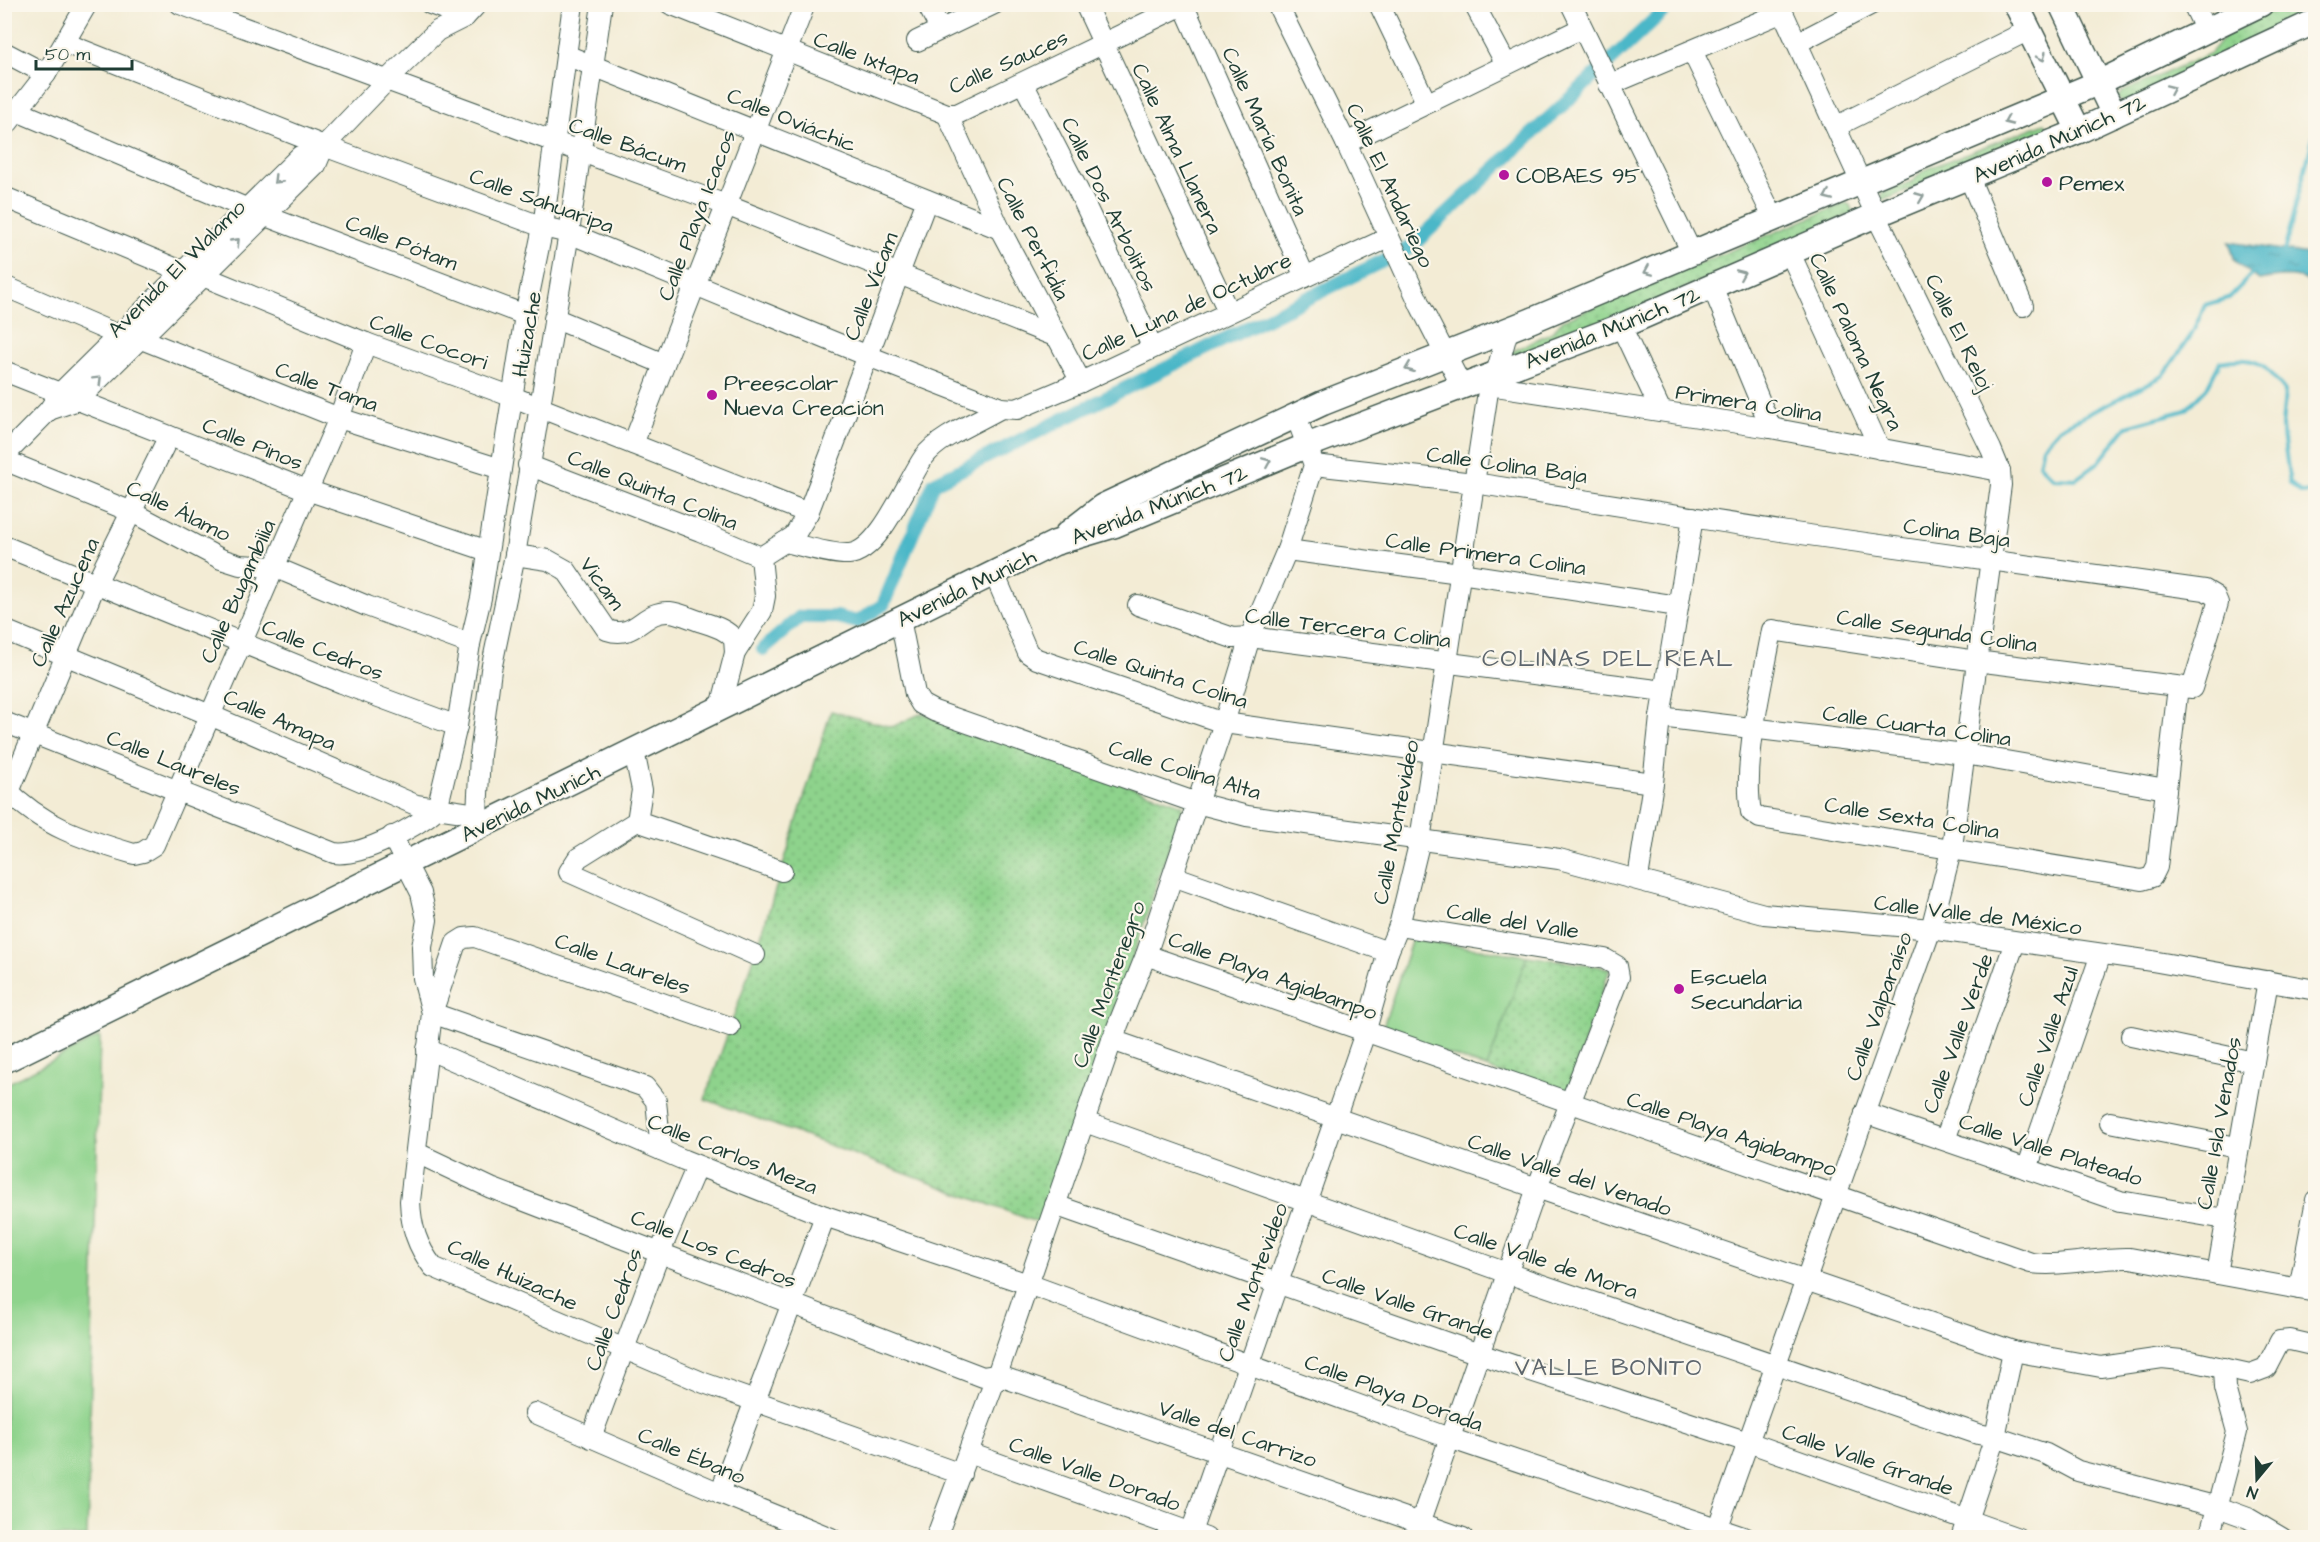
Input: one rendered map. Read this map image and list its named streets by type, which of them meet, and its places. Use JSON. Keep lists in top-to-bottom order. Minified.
{"streets":{"main road":["Avenida Múnich 72","Avenida Munich"],"street":["Calle Ixtapa","Calle Sauces","Calle Oviáchic","Calle María Bonita","Calle Bácum","Calle Alma Llanera","Calle El Andariego","Calle Sahuaripa","Calle Dos Arbolitos","Calle Playa Icacos","Calle Perfidia","Calle Pótam","Avenida El Walamo","Calle Vícam","Calle Luna de Octubre","Calle El Reloj","Huizache","Calle Cocori","Calle Paloma Negra","Calle Tama","Primera Colina","Calle Pinos","Calle Colina Baja","Calle Quinta Colina","Calle Álamo","Colina Baja","Calle Primera Colina","Vicam","Calle Bugambilia","Calle Azucena","Calle Tercera Colina","Calle Segunda Colina","Calle Cedros","Calle Amapa","Calle Cuarta Colina","Calle Laureles","Calle Colina Alta","Calle Sexta Colina","Calle Montevideo","Calle Valle de México","Calle del Valle","Calle Playa Agiabampo","Calle Montenegro","Calle Valparaíso","Calle Valle Verde","Calle Valle Azul","Calle Isla Venados","Calle Valle Plateado","Calle Carlos Meza","Calle Valle del Venado","Calle Los Cedros","Calle Valle de Mora","Calle Huizache","Calle Valle Grande","Calle Playa Dorada","Valle del Carrizo","Calle Ébano","Calle Valle Dorado"]},"crossings":[["Calle Ixtapa","Calle Sauces"],["Calle Ixtapa","Calle Playa Icacos"],["Calle Ixtapa","Calle Perfidia"],["Calle Sauces","Calle María Bonita"],["Calle Sauces","Calle Alma Llanera"],["Calle Sauces","Calle Dos Arbolitos"],["Calle Sauces","Calle Perfidia"],["Calle Oviáchic","Calle Playa Icacos"],["Calle Oviáchic","Calle Perfidia"],["Calle Oviáchic","Calle Vícam"],["Calle Oviáchic","Huizache"],["Calle María Bonita","Calle Luna de Octubre"],["Avenida Múnich 72","Calle El Andariego"],["Avenida Múnich 72","Calle El Reloj"],["Avenida Múnich 72","Calle Paloma Negra"],["Avenida Múnich 72","Primera Colina"],["Avenida Múnich 72","Calle Colina Baja"],["Avenida Múnich 72","Avenida Munich"],["Avenida Múnich 72","Calle Montevideo"],["Avenida Múnich 72","Calle Montenegro"],["Calle Bácum","Calle Playa Icacos"],["Calle Bácum","Calle Perfidia"],["Calle Bácum","Avenida El Walamo"],["Calle Bácum","Calle Vícam"],["Calle Bácum","Huizache"],["Calle Alma Llanera","Calle Luna de Octubre"],["Calle El Andariego","Calle Luna de Octubre"],["Calle Sahuaripa","Calle Playa Icacos"],["Calle Sahuaripa","Avenida El Walamo"],["Calle Sahuaripa","Calle Vícam"],["Calle Sahuaripa","Calle Luna de Octubre"],["Calle Sahuaripa","Huizache"],["Calle Dos Arbolitos","Calle Luna de Octubre"],["Calle Playa Icacos","Calle Cocori"],["Calle Perfidia","Calle Luna de Octubre"],["Calle Pótam","Avenida El Walamo"],["Calle Pótam","Huizache"],["Avenida El Walamo","Calle Cocori"],["Avenida El Walamo","Calle Tama"],["Avenida El Walamo","Calle Pinos"],["Avenida El Walamo","Calle Álamo"],["Calle Vícam","Calle Cocori"],["Calle Vícam","Calle Quinta Colina"],["Calle El Reloj","Primera Colina"],["Calle El Reloj","Calle Valparaíso"],["Huizache","Calle Cocori"],["Huizache","Calle Tama"],["Huizache","Calle Pinos"],["Huizache","Calle Quinta Colina"],["Huizache","Calle Álamo"],["Huizache","Vicam"],["Huizache","Avenida Munich"],["Huizache","Calle Cedros"],["Huizache","Calle Amapa"],["Calle Cocori","Calle Bugambilia"],["Calle Paloma Negra","Primera Colina"],["Calle Tama","Calle Bugambilia"],["Primera Colina","Calle Montevideo"],["Primera Colina","Calle Valparaíso"],["Calle Pinos","Calle Bugambilia"],["Calle Pinos","Calle Azucena"],["Calle Colina Baja","Colina Baja"],["Calle Colina Baja","Calle Montevideo"],["Calle Colina Baja","Calle Montenegro"],["Calle Quinta Colina","Avenida Munich"],["Calle Quinta Colina","Calle Montevideo"],["Calle Quinta Colina","Calle Montenegro"],["Calle Álamo","Calle Bugambilia"],["Calle Álamo","Calle Azucena"],["Colina Baja","Calle Segunda Colina"],["Colina Baja","Calle Valparaíso"],["Calle Primera Colina","Calle Montevideo"],["Calle Primera Colina","Calle Montenegro"],["Avenida Munich","Calle Amapa"],["Avenida Munich","Calle Colina Alta"],["Avenida Munich","Calle Huizache"],["Calle Bugambilia","Calle Azucena"],["Calle Bugambilia","Calle Cedros"],["Calle Bugambilia","Calle Amapa"],["Calle Bugambilia","Calle Laureles"],["Calle Azucena","Calle Cedros"],["Calle Azucena","Calle Amapa"],["Calle Azucena","Calle Laureles"],["Calle Tercera Colina","Calle Montevideo"],["Calle Tercera Colina","Calle Montenegro"],["Calle Segunda Colina","Calle Cuarta Colina"],["Calle Segunda Colina","Calle Sexta Colina"],["Calle Segunda Colina","Calle Valparaíso"],["Calle Cedros","Calle Carlos Meza"],["Calle Cedros","Calle Los Cedros"],["Calle Cedros","Calle Huizache"],["Calle Cedros","Calle Ébano"],["Calle Cuarta Colina","Calle Sexta Colina"],["Calle Cuarta Colina","Calle Valparaíso"],["Calle Laureles","Calle Huizache"],["Calle Colina Alta","Calle Montevideo"],["Calle Colina Alta","Calle Valle de México"],["Calle Colina Alta","Calle Montenegro"],["Calle Sexta Colina","Calle Valparaíso"],["Calle Montevideo","Calle del Valle"],["Calle Montevideo","Calle Playa Agiabampo"],["Calle Montevideo","Calle Valle del Venado"],["Calle Montevideo","Calle Valle de Mora"],["Calle Montevideo","Calle Valle Grande"],["Calle Montevideo","Calle Playa Dorada"],["Calle Montevideo","Valle del Carrizo"],["Calle Montevideo","Calle Valle Dorado"],["Calle Valle de México","Calle Valparaíso"],["Calle Valle de México","Calle Valle Verde"],["Calle Valle de México","Calle Valle Azul"],["Calle Valle de México","Calle Isla Venados"],["Calle del Valle","Calle Playa Agiabampo"],["Calle Playa Agiabampo","Calle Montenegro"],["Calle Playa Agiabampo","Calle Valparaíso"],["Calle Playa Agiabampo","Calle Isla Venados"],["Calle Montenegro","Calle Carlos Meza"],["Calle Montenegro","Calle Valle del Venado"],["Calle Montenegro","Calle Los Cedros"],["Calle Montenegro","Calle Valle de Mora"],["Calle Montenegro","Calle Huizache"],["Calle Montenegro","Calle Valle Grande"],["Calle Montenegro","Calle Playa Dorada"],["Calle Montenegro","Valle del Carrizo"],["Calle Montenegro","Calle Valle Dorado"],["Calle Valparaíso","Calle Valle Plateado"],["Calle Valparaíso","Calle Valle del Venado"],["Calle Valparaíso","Calle Valle de Mora"],["Calle Valparaíso","Calle Valle Grande"],["Calle Valparaíso","Calle Playa Dorada"],["Calle Valle Verde","Calle Valle Plateado"],["Calle Valle Azul","Calle Valle Plateado"],["Calle Isla Venados","Calle Valle Plateado"],["Calle Carlos Meza","Calle Huizache"],["Calle Carlos Meza","Calle Playa Dorada"],["Calle Los Cedros","Calle Huizache"],["Calle Los Cedros","Valle del Carrizo"]],"districts":["COLINAS DEL REAL","VALLE BONITO"],"places":["COBAES 95","Pemex","Preescolar Nueva Creación","Escuela Secundaria"],"scale_bar":"50 m","north":"bottom"}
